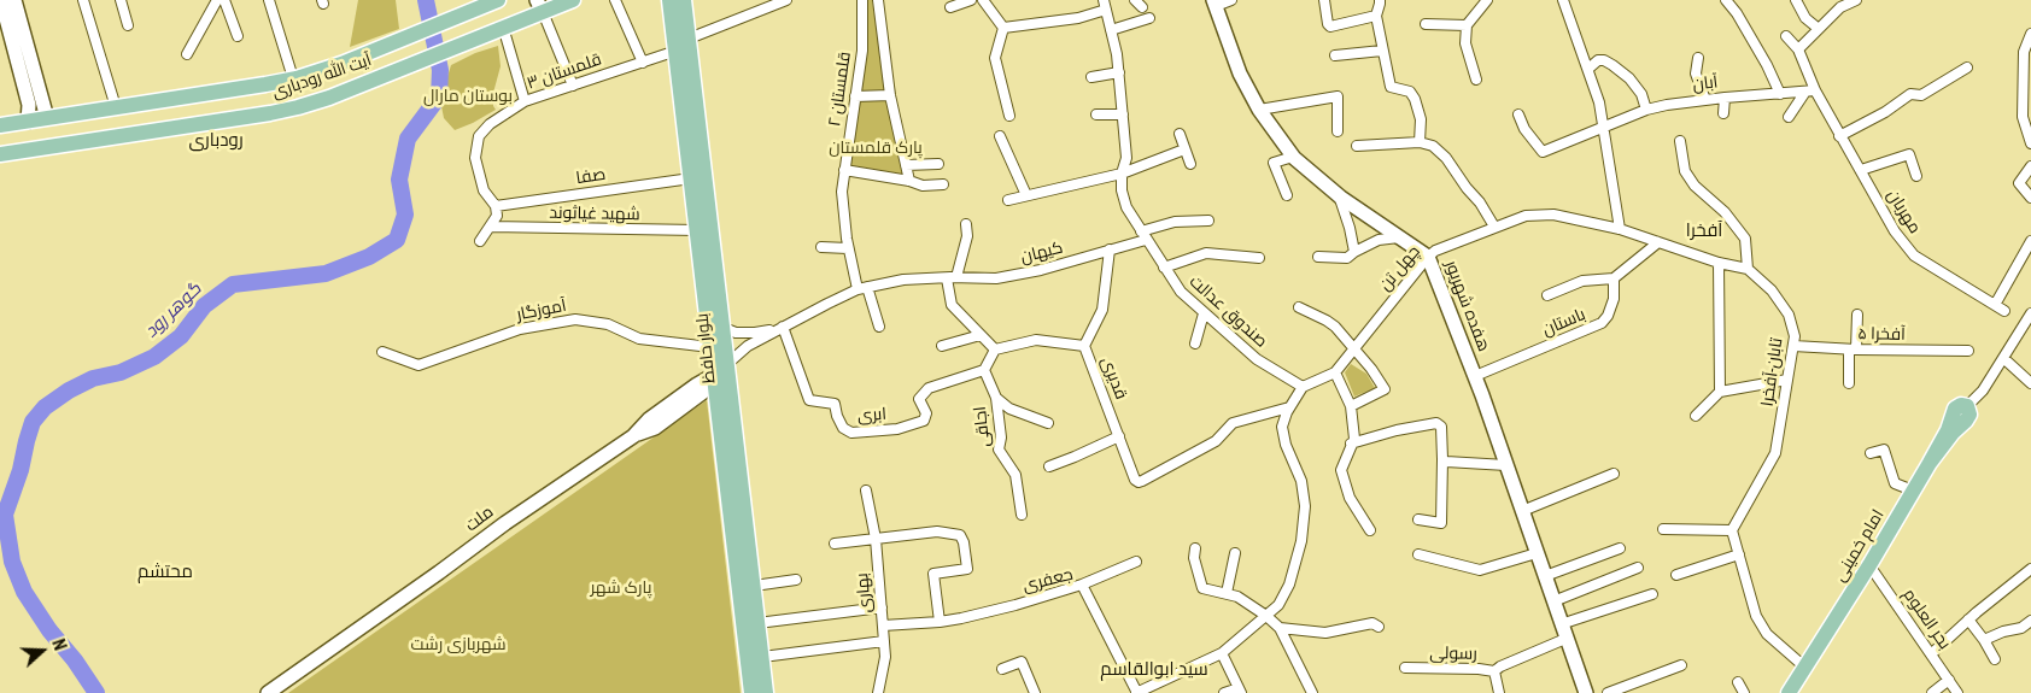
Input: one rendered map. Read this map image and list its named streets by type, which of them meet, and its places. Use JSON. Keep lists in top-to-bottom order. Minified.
{"streets":{"main road":["آیت الله رودباری","بلوار حافظ","امام خمینی"],"street":["قلمستان ۳","آبان","قلمستان ۲","صفا","مهربان","شهید غیاثوند","کیهان","چهل تن","هفده شهریور","آموزگار","صندوق عدالت","باستان","آفخرا ۵","تابان-آفخرا","قدیری","ابری","اجاقی","ملت","جعفری","بهاری","بحر العلوم","رسولی"]},"crossings":[["قلمستان ۳","صفا"],["قلمستان ۳","بلوار حافظ"],["آبان","مهربان"],["قلمستان ۲","کیهان"],["صفا","بلوار حافظ"],["شهید غیاثوند","بلوار حافظ"],["کیهان","صندوق عدالت"],["کیهان","بلوار حافظ"],["کیهان","قدیری"],["کیهان","ابری"],["چهل تن","هفده شهریور"],["چهل تن","صندوق عدالت"],["هفده شهریور","باستان"],["هفده شهریور","رسولی"],["آموزگار","بلوار حافظ"],["آفخرا ۵","تابان-آفخرا"],["بلوار حافظ","ملت"],["ابری","اجاقی"],["امام خمینی","بحر العلوم"],["جعفری","بهاری"]],"districts":["رودباری","آفخرا","محتشم","سید ابوالقاسم"],"water":["گوهر رود"],"parks":["بوستان مارال","پارک قلمستان","پارک شهر","شهربازی رشت"],"north":"right"}
